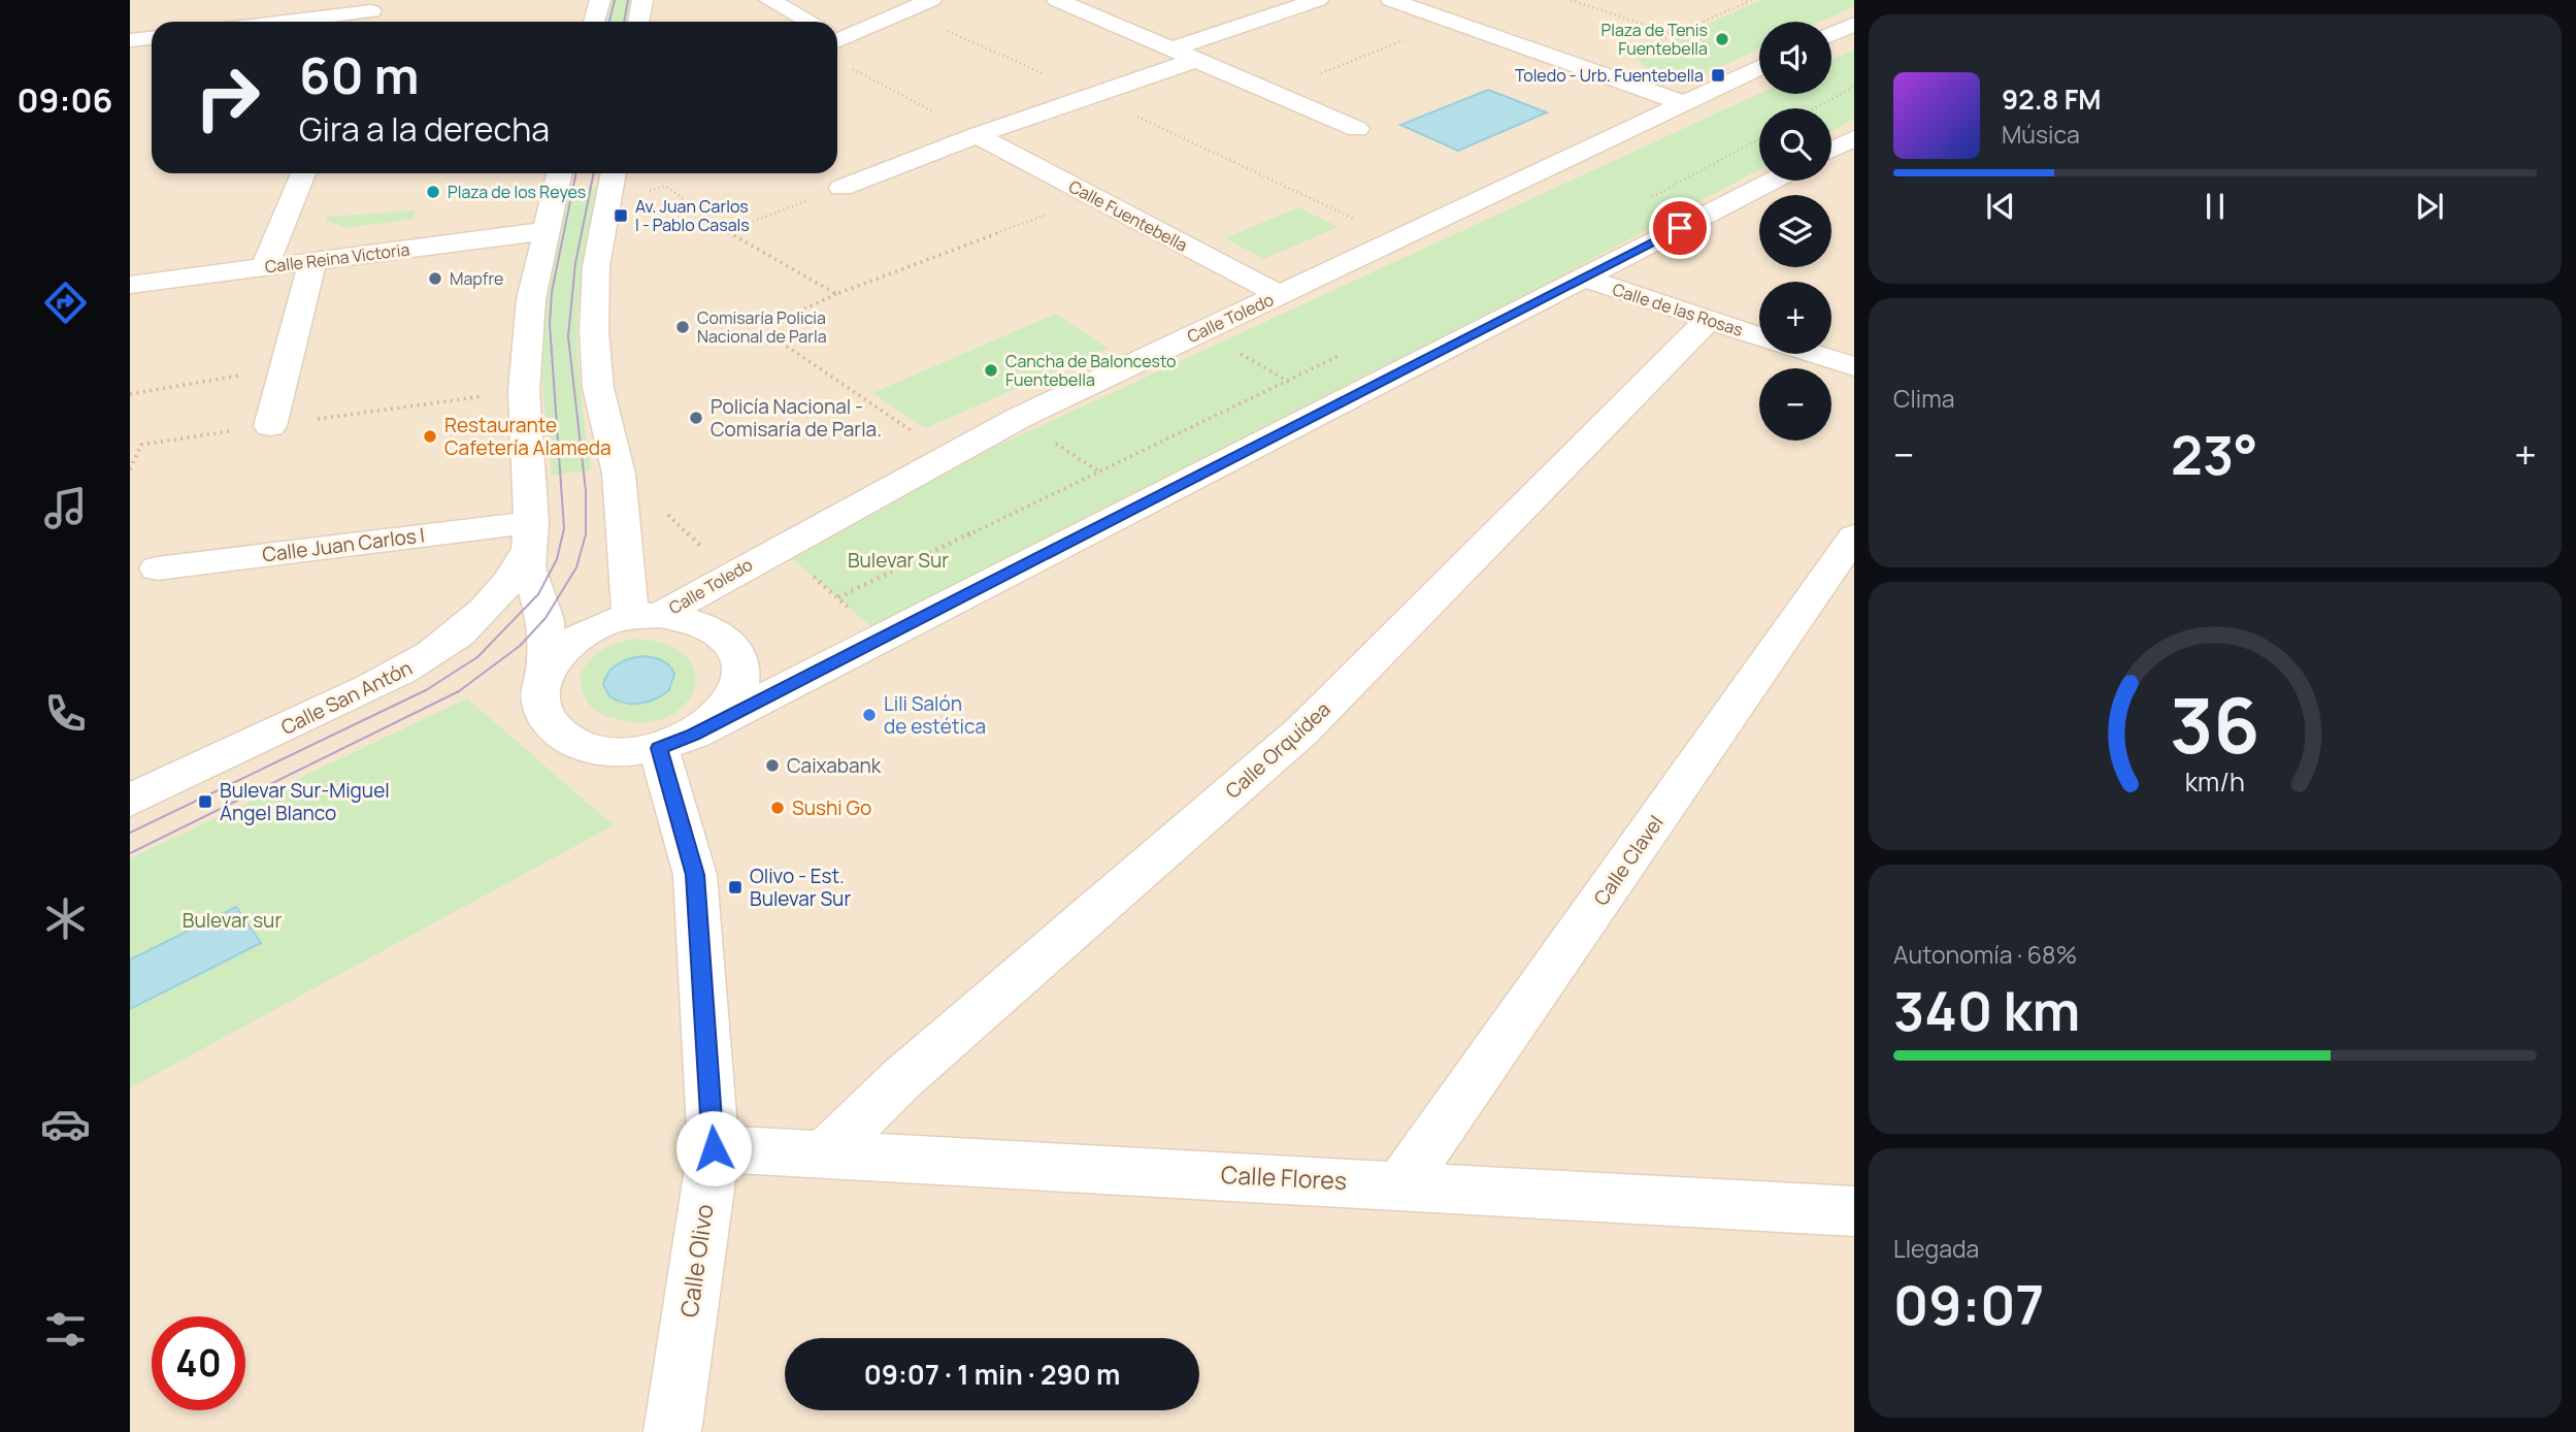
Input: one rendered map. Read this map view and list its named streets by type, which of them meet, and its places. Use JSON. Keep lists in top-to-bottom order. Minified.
{"streets":{"street":["Calle Fuentebella","Calle Reina Victoria","Calle de las Rosas","Calle Toledo","Calle Juan Carlos I","Calle San Antón","Calle Orquídea","Calle Clavel","Calle Flores","Calle Olivo"]},"crossings":[["Calle Fuentebella","Calle Toledo"],["Calle de las Rosas","Calle Orquídea"],["Calle Toledo","Calle Olivo"],["Calle Juan Carlos I","Calle San Antón"],["Calle Orquídea","Calle Flores"],["Calle Clavel","Calle Flores"],["Calle Flores","Calle Olivo"]],"parks":["Bulevar Sur","Bulevar sur"],"places":{"other":["Plaza de Tenis Fuentebella","Plaza de los Reyes","Mapfre","Comisaría Policia Nacional de Parla","Cancha de Baloncesto Fuentebella","Policía Nacional - Comisaría de Parla.","Restaurante Cafetería Alameda","Lili Salón de estética","Caixabank","Sushi Go"],"transit":["Toledo - Urb. Fuentebella","Av. Juan Carlos I - Pablo Casals","Bulevar Sur-Miguel Ángel Blanco","Olivo - Est. Bulevar Sur"]},"page":{"tabs":"09:06","map_buttons":["+","−"],"turn":["60 m","Gira a la derecha"],"song":["92.8 FM","Música"],"tile":["Clima",["Autonomía · 68%","340 km"],["Llegada","09:07"]],"heat":["−","23°","+"],"limit":"40","trip":"09:07 · 1 min · 290 m","gauge":["36","km/h"]}}
